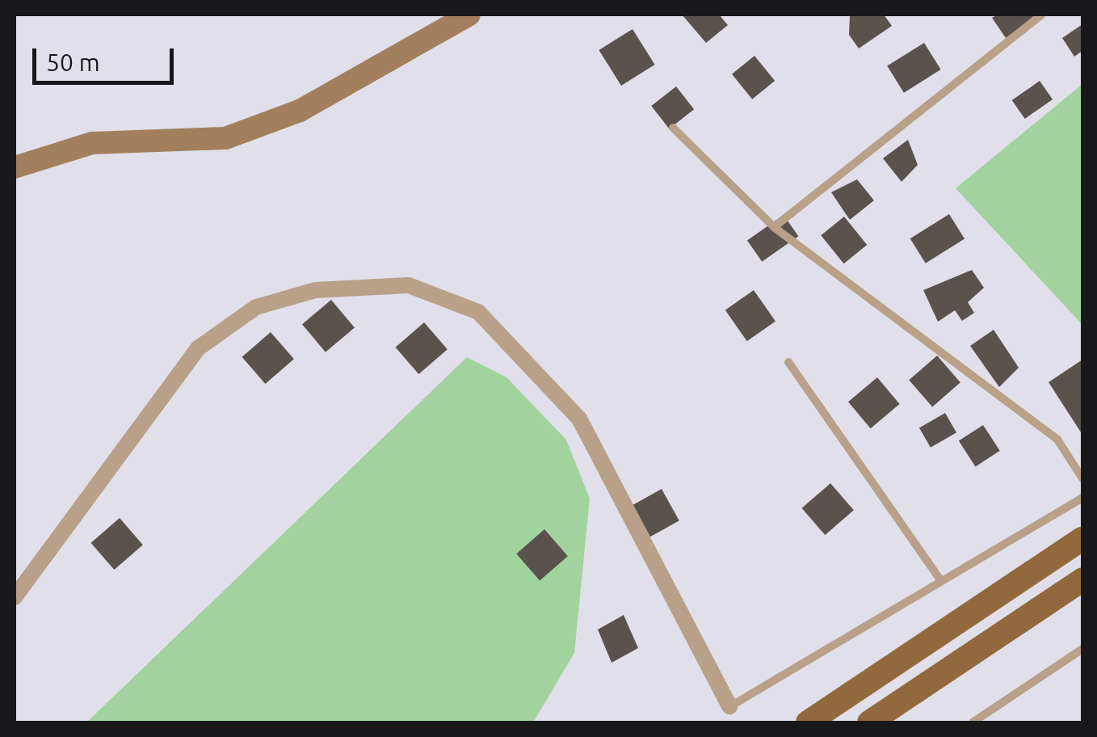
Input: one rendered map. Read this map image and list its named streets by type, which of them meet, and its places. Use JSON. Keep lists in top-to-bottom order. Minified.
{"scale_bar":"50 m"}
